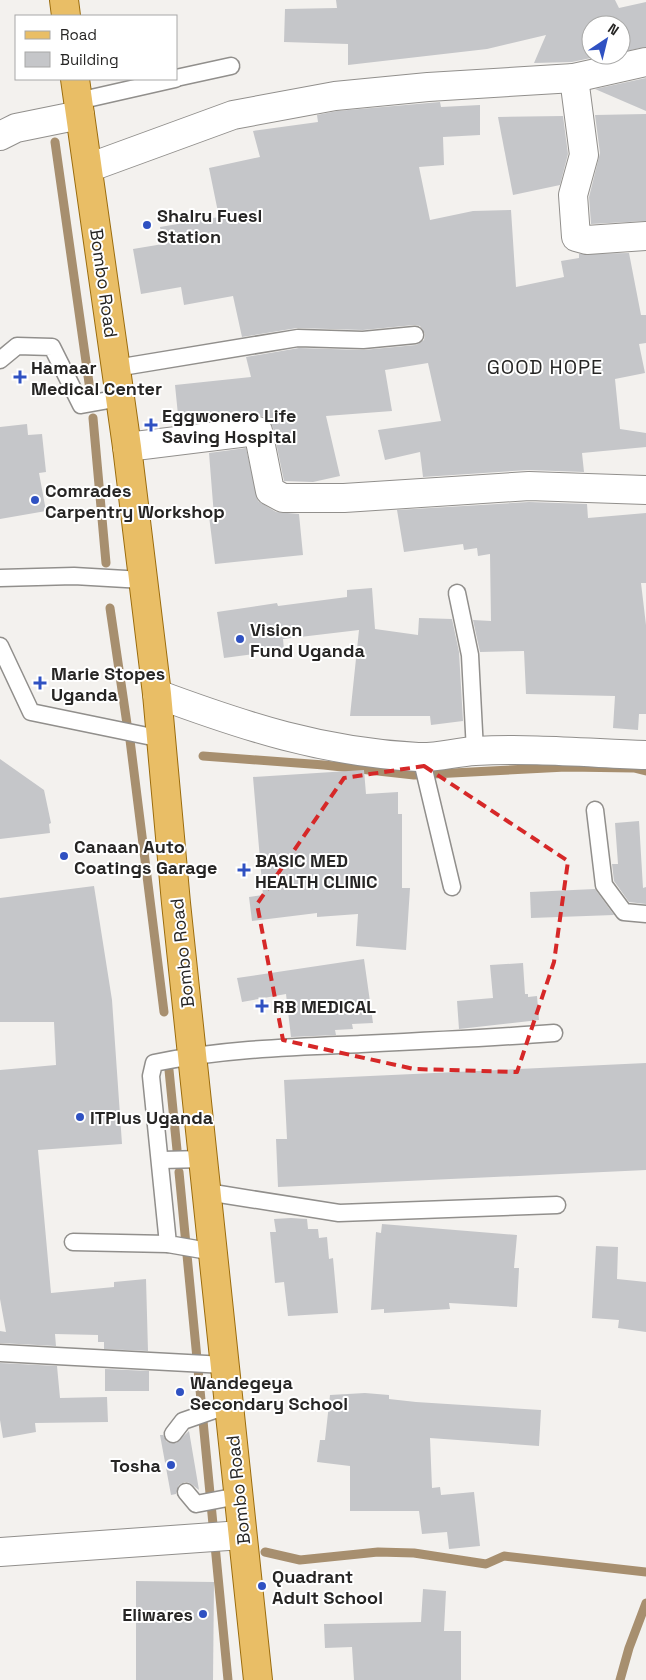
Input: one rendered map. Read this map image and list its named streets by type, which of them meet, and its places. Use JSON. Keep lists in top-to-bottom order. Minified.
{"streets":{"main road":["Bombo Road"]},"districts":["GOOD HOPE"],"places":{"other":["Shalru Fuesl Station","Comrades Carpentry Workshop","Vision Fund Uganda","Canaan Auto Coatings Garage","ITPlus Uganda","Wandegeya Secondary School","Tosha","Quadrant Adult School","Eliwares"],"health":["Hamaar Medical Center","Eggwonero Life Saving Hospital","Marie Stopes Uganda","BASIC MED HEALTH CLINIC","RB MEDICAL"]},"legend":["Road","Building"],"north":"top right"}
